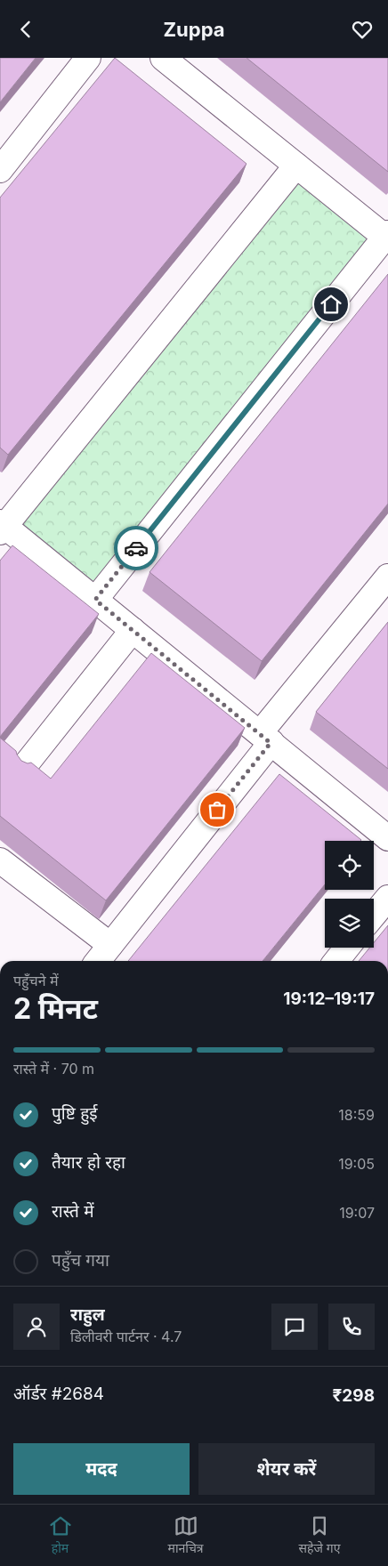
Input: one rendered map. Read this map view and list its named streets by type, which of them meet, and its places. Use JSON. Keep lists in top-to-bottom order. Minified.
{"page":{"header":"Zuppa","heading":["2 मिनट","पहुँचने में","19:12–19:17"],"panel":["राहुल","डिलीवरी पार्टनर · 4.7","ऑर्डर #2684","₹298"],"bar":"रास्ते में · 70 m","list":[["पुष्टि हुई","18:59"],["तैयार हो रहा","19:05"],["रास्ते में","19:07"],"पहुँच गया"],"buttons":["मदद","शेयर करें"],"tabs":["होम","मानचित्र","सहेजे गए"]}}
